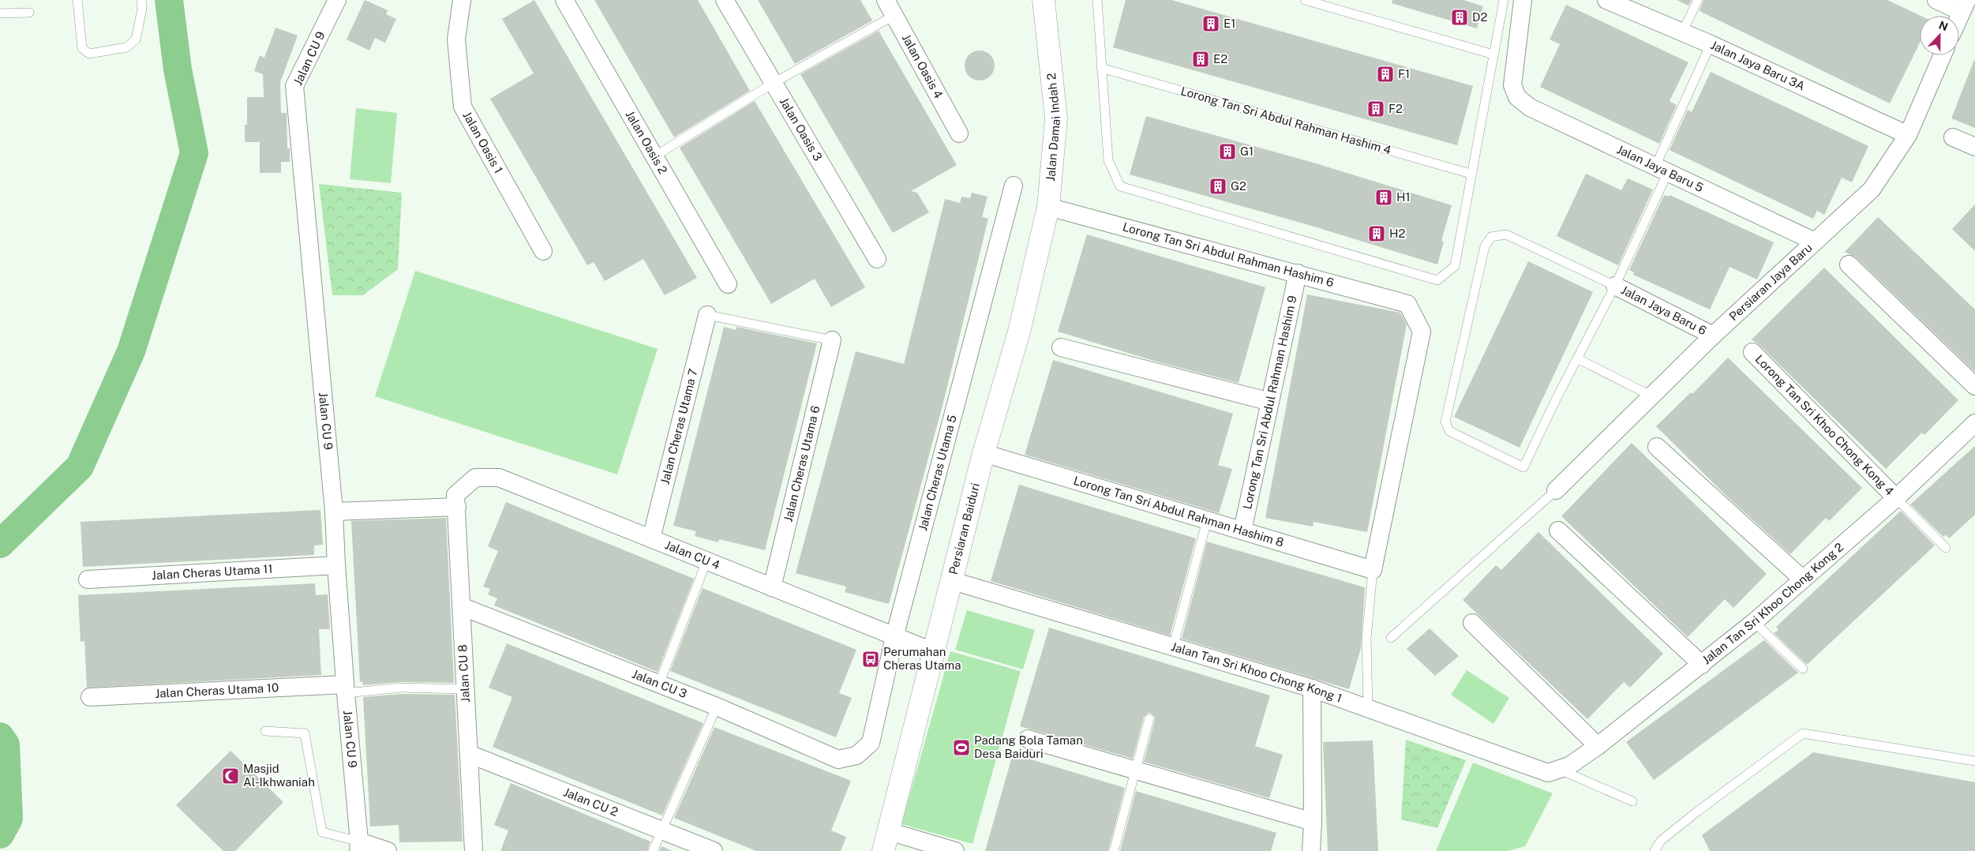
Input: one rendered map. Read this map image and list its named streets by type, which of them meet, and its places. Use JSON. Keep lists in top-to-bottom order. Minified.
{"streets":{"street":["Jalan CU 9","Jalan Jaya Baru 3A","Jalan Oasis 4","Jalan Damai Indah 2","Jalan Oasis 3","Jalan Oasis 1","Jalan Oasis 2","Jalan Jaya Baru 5","Lorong Tan Sri Abdul Rahman Hashim 6","Persiaran Jaya Baru","Jalan Jaya Baru 6","Lorong Tan Sri Abdul Rahman Hashim 9","Lorong Tan Sri Khoo Chong Kong 4","Jalan Cheras Utama 7","Jalan Cheras Utama 6","Jalan Cheras Utama 5","Lorong Tan Sri Abdul Rahman Hashim 8","Persiaran Baiduri","Jalan CU 4","Jalan Cheras Utama 11","Jalan Tan Sri Khoo Chong Kong 2","Jalan Tan Sri Khoo Chong Kong 1","Jalan CU 8","Jalan CU 3","Jalan Cheras Utama 10","Jalan CU 2"],"lane":["Lorong Tan Sri Abdul Rahman Hashim 4"]},"crossings":[["Jalan CU 9","Jalan Cheras Utama 11"],["Jalan CU 9","Jalan Cheras Utama 10"],["Jalan Jaya Baru 3A","Persiaran Jaya Baru"],["Jalan Damai Indah 2","Lorong Tan Sri Abdul Rahman Hashim 6"],["Jalan Damai Indah 2","Persiaran Baiduri"],["Jalan Jaya Baru 5","Persiaran Jaya Baru"],["Lorong Tan Sri Abdul Rahman Hashim 6","Lorong Tan Sri Abdul Rahman Hashim 9"],["Lorong Tan Sri Abdul Rahman Hashim 6","Lorong Tan Sri Abdul Rahman Hashim 8"],["Lorong Tan Sri Abdul Rahman Hashim 6","Persiaran Baiduri"],["Persiaran Jaya Baru","Jalan Jaya Baru 6"],["Lorong Tan Sri Abdul Rahman Hashim 9","Lorong Tan Sri Abdul Rahman Hashim 8"],["Lorong Tan Sri Khoo Chong Kong 4","Jalan Tan Sri Khoo Chong Kong 2"],["Jalan Cheras Utama 7","Jalan CU 4"],["Jalan Cheras Utama 6","Jalan CU 4"],["Jalan Cheras Utama 5","Jalan CU 4"],["Jalan Cheras Utama 5","Jalan CU 3"],["Lorong Tan Sri Abdul Rahman Hashim 8","Persiaran Baiduri"],["Persiaran Baiduri","Jalan CU 4"],["Persiaran Baiduri","Jalan Tan Sri Khoo Chong Kong 1"],["Jalan CU 4","Jalan CU 8"],["Jalan Tan Sri Khoo Chong Kong 2","Jalan Tan Sri Khoo Chong Kong 1"],["Jalan CU 8","Jalan CU 3"],["Jalan CU 8","Jalan CU 2"]],"places":{"building":["D2","E1","E2","F1","F2","G1","G2","H1","H2"],"bus stop":["Perumahan Cheras Utama"],"sports":["Padang Bola Taman Desa Baiduri"],"mosque":["Masjid Al-Ikhwaniah"]},"north":"top"}
